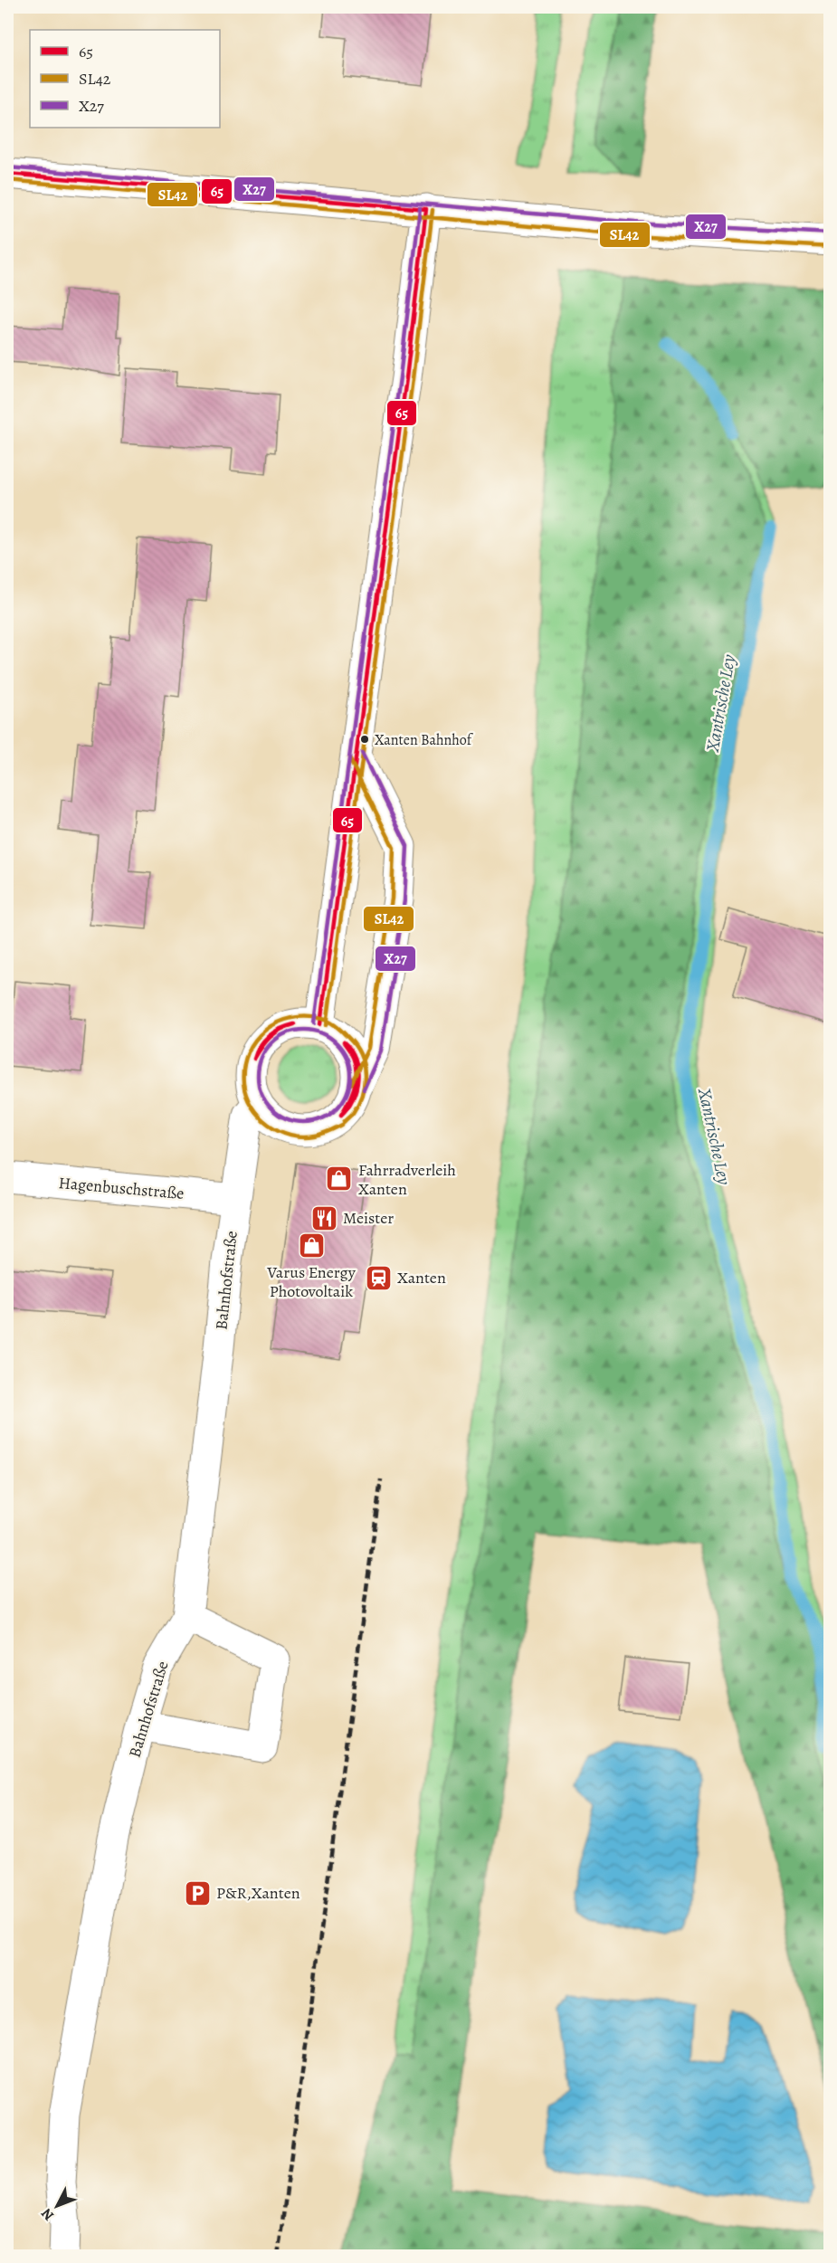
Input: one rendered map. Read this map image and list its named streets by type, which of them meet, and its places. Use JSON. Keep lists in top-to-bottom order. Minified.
{"streets":{"street":["Hagenbuschstraße","Bahnhofstraße"]},"crossings":[["Hagenbuschstraße","Bahnhofstraße"]],"water":["Xantrische Ley"],"places":{"other":["Xanten Bahnhof"],"shop":["Fahrradverleih Xanten","Varus Energy Photovoltaik"],"restaurant":["Meister"],"station":["Xanten"],"parking":["P&R,Xanten"]},"lines":["transit line X27","transit line 65","transit line SL42"],"legend":["65","SL42","X27"],"north":"bottom left"}
